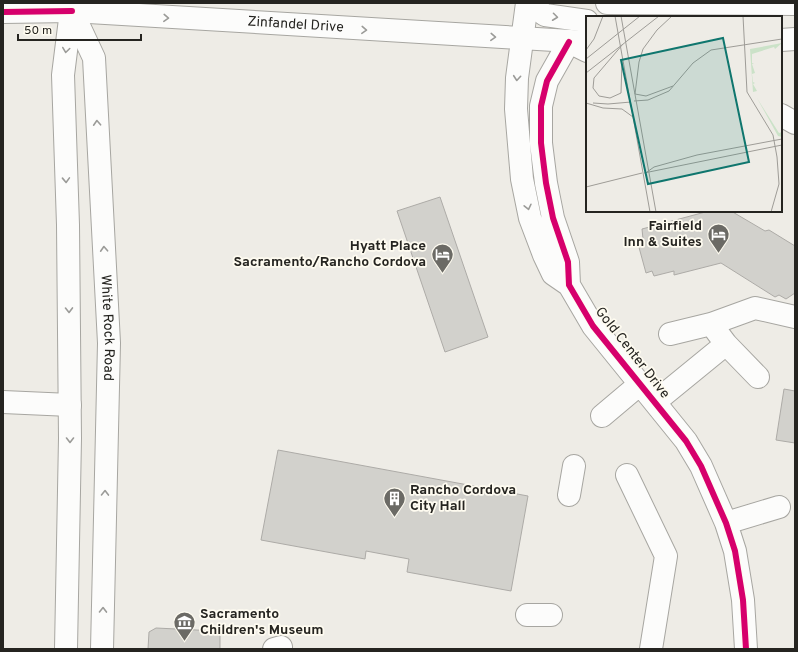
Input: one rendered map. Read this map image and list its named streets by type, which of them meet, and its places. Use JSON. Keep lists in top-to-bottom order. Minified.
{"streets":{"main road":["Zinfandel Drive","White Rock Road","Gold Center Drive"]},"crossings":[["Zinfandel Drive","White Rock Road"],["Zinfandel Drive","Gold Center Drive"]],"one_way":["Zinfandel Drive"],"places":{"hotel":["Fairfield Inn & Suites","Hyatt Place Sacramento/Rancho Cordova"],"building":["Rancho Cordova City Hall"],"museum":["Sacramento Children's Museum"]},"scale_bar":"50 m"}
